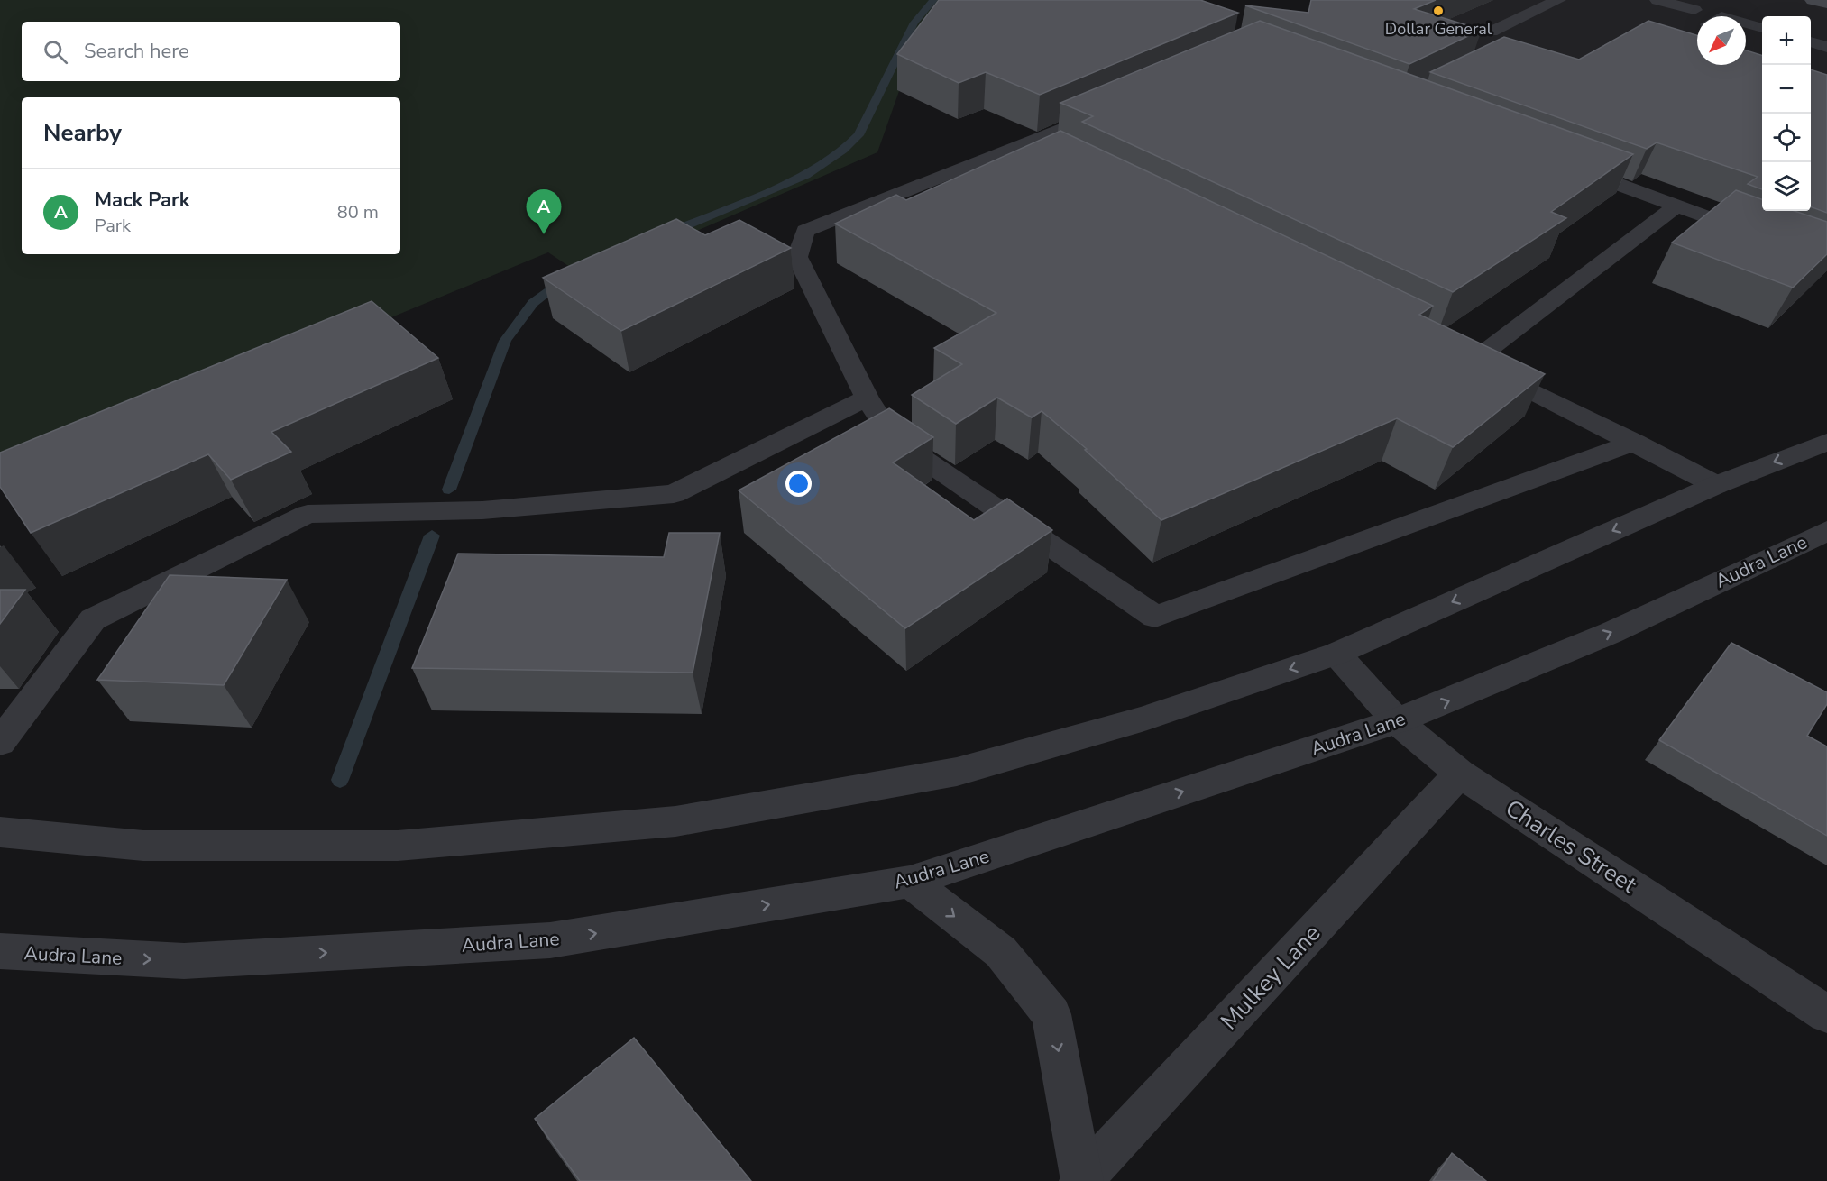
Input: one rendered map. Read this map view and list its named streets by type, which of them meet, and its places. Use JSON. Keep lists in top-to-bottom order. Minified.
{"streets":{"street":["Audra Lane","Charles Street","Mulkey Lane"]},"crossings":[["Audra Lane","Charles Street"],["Charles Street","Mulkey Lane"]],"places":["Dollar General"],"north":"bottom left","page":{"map_buttons":["+","−"],"search":"Search here","heading":"Nearby","list":[{"mark":"A","name":"Mack Park","note":"Park","value":"80 m"}],"pins":"A"}}
